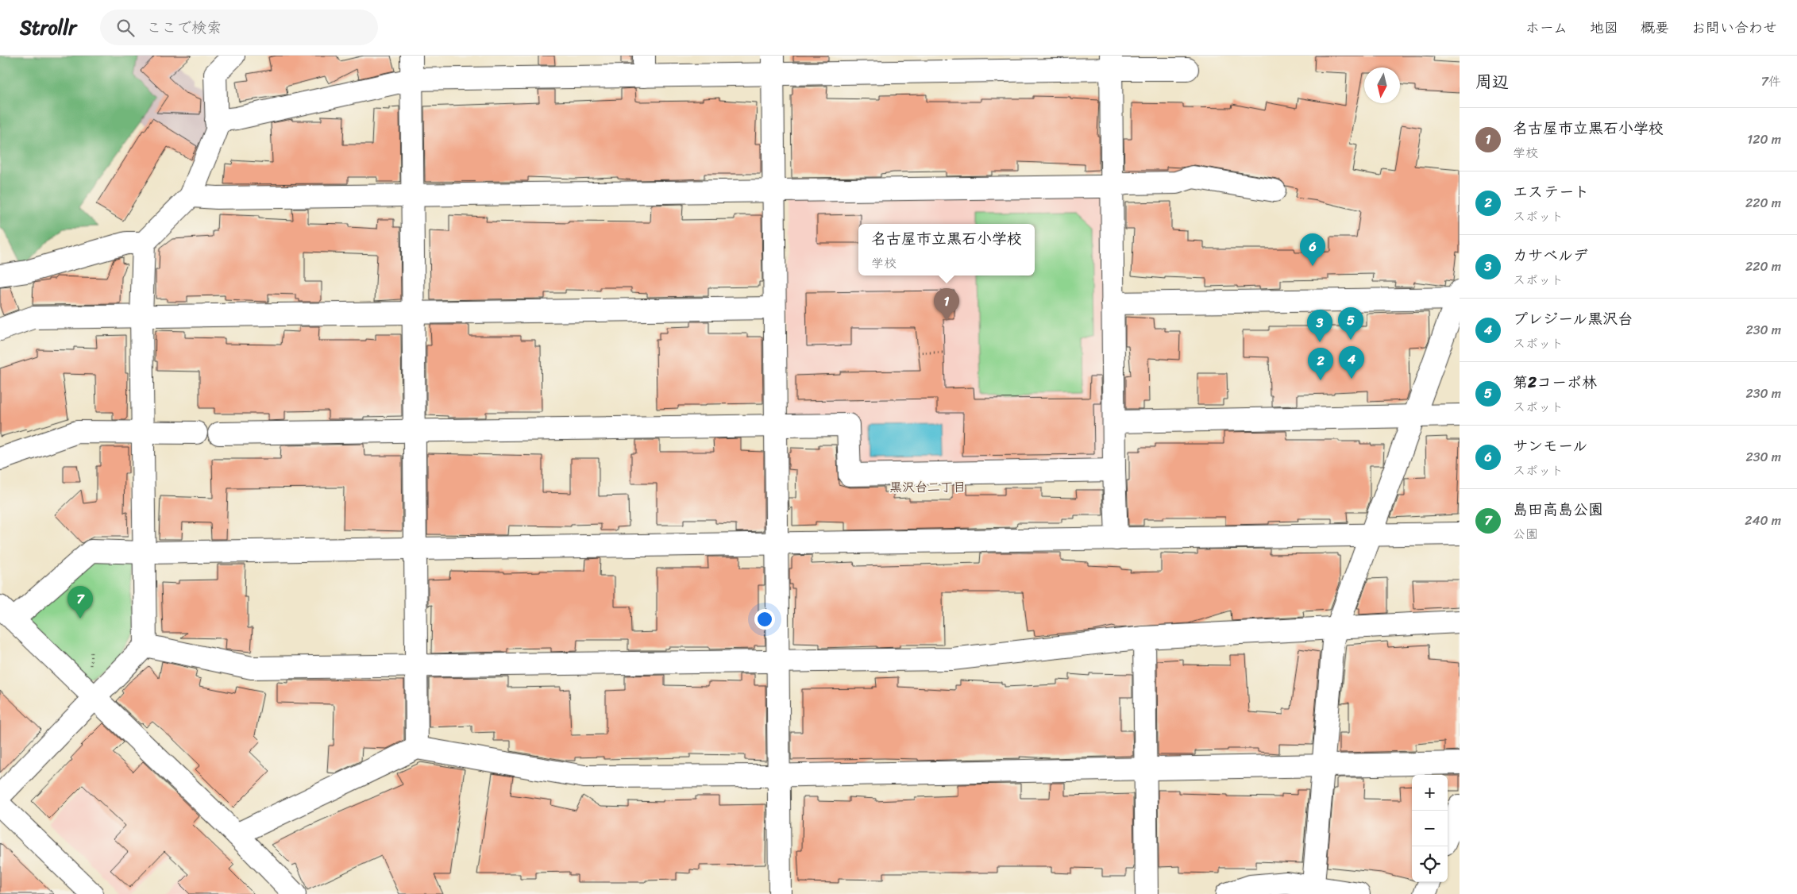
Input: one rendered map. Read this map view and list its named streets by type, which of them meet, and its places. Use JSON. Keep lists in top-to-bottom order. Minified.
{"districts":["黒沢台二丁目"],"north":"bottom","page":{"header":"Strollr","search":"ここで検索","nav":["ホーム","地図","概要","お問い合わせ"],"heading":["周辺","7件"],"list":[{"mark":"1","name":"名古屋市立黒石小学校","note":"学校","value":"120 m"},{"mark":"2","name":"エステート","note":"スポット","value":"220 m"},{"mark":"3","name":"カサベルデ","note":"スポット","value":"220 m"},{"mark":"4","name":"プレジール黒沢台","note":"スポット","value":"230 m"},{"mark":"5","name":"第2コーポ林","note":"スポット","value":"230 m"},{"mark":"6","name":"サンモール","note":"スポット","value":"230 m"},{"mark":"7","name":"島田高島公園","note":"公園","value":"240 m"}],"popup":["名古屋市立黒石小学校","学校"],"pins":["6","1","5","3","4","2","7"],"map_buttons":["+","−"]}}
